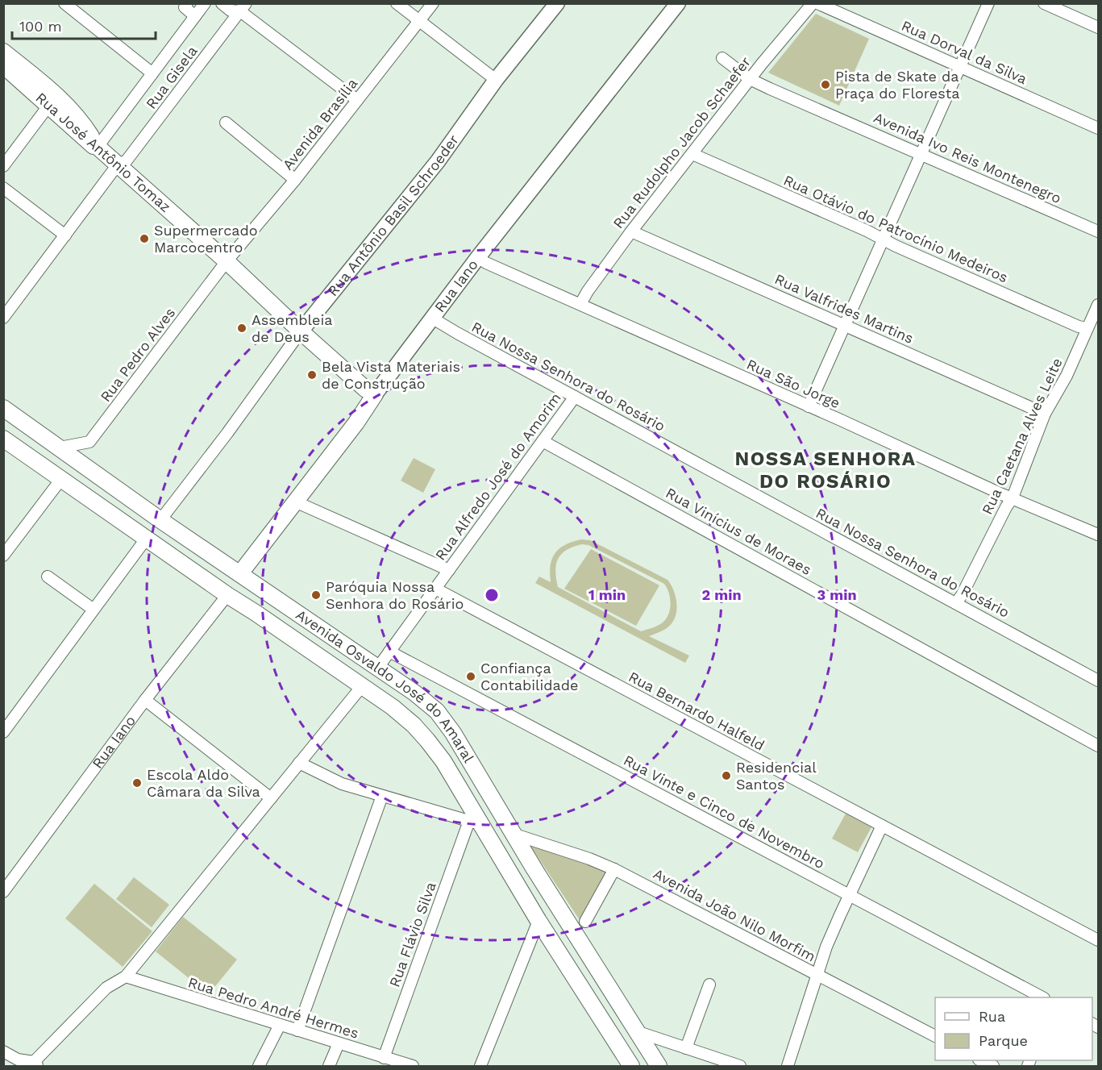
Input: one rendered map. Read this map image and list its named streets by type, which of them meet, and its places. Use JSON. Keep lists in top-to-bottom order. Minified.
{"streets":{"main road":["Rua José Antônio Tomaz","Rua Iano","Avenida Osvaldo José do Amaral"],"street":["Rua Dorval da Silva","Rua Gisela","Avenida Brasília","Rua Rudolpho Jacob Schaefer","Avenida Ivo Reis Montenegro","Rua Antônio Basil Schroeder","Rua Otávio do Patrocínio Medeiros","Rua Valfrides Martins","Rua Pedro Alves","Rua Nossa Senhora do Rosário","Rua São Jorge","Rua Caetana Alves Leite","Rua Alfredo José do Amorim","Rua Vinícius de Moraes","Rua Bernardo Halfeld","Rua Vinte e Cinco de Novembro","Avenida João Nilo Morfim","Rua Flávio Silva","Rua Pedro André Hermes"]},"crossings":[["Rua Gisela","Rua José Antônio Tomaz"],["Avenida Brasília","Rua José Antônio Tomaz"],["Avenida Brasília","Rua Pedro Alves"],["Rua Rudolpho Jacob Schaefer","Avenida Ivo Reis Montenegro"],["Rua Rudolpho Jacob Schaefer","Rua Otávio do Patrocínio Medeiros"],["Rua Rudolpho Jacob Schaefer","Rua Valfrides Martins"],["Rua Rudolpho Jacob Schaefer","Rua São Jorge"],["Rua José Antônio Tomaz","Rua Antônio Basil Schroeder"],["Rua José Antônio Tomaz","Rua Iano"],["Rua José Antônio Tomaz","Rua Pedro Alves"],["Rua Antônio Basil Schroeder","Avenida Osvaldo José do Amaral"],["Rua Otávio do Patrocínio Medeiros","Rua Caetana Alves Leite"],["Rua Iano","Rua Nossa Senhora do Rosário"],["Rua Iano","Rua São Jorge"],["Rua Iano","Avenida Osvaldo José do Amaral"],["Rua Valfrides Martins","Rua Caetana Alves Leite"],["Rua Pedro Alves","Avenida Osvaldo José do Amaral"],["Rua Nossa Senhora do Rosário","Rua Caetana Alves Leite"],["Rua Nossa Senhora do Rosário","Rua Alfredo José do Amorim"],["Rua São Jorge","Rua Caetana Alves Leite"],["Rua Alfredo José do Amorim","Rua Vinícius de Moraes"],["Rua Alfredo José do Amorim","Avenida Osvaldo José do Amaral"],["Rua Alfredo José do Amorim","Rua Bernardo Halfeld"],["Rua Alfredo José do Amorim","Rua Vinte e Cinco de Novembro"],["Avenida Osvaldo José do Amaral","Avenida João Nilo Morfim"],["Avenida Osvaldo José do Amaral","Rua Flávio Silva"],["Rua Flávio Silva","Rua Pedro André Hermes"]],"districts":["NOSSA SENHORA DO ROSÁRIO"],"places":["Pista de Skate da Praça do Floresta","Supermercado Marcocentro","Assembleia de Deus","Bela Vista Materiais de Construção","Paróquia Nossa Senhora do Rosário","Confiança Contabilidade","Residencial Santos","Escola Aldo Câmara da Silva"],"legend":["Rua","Parque"],"scale_bar":"100 m","rings":["1 min","2 min","3 min"]}
